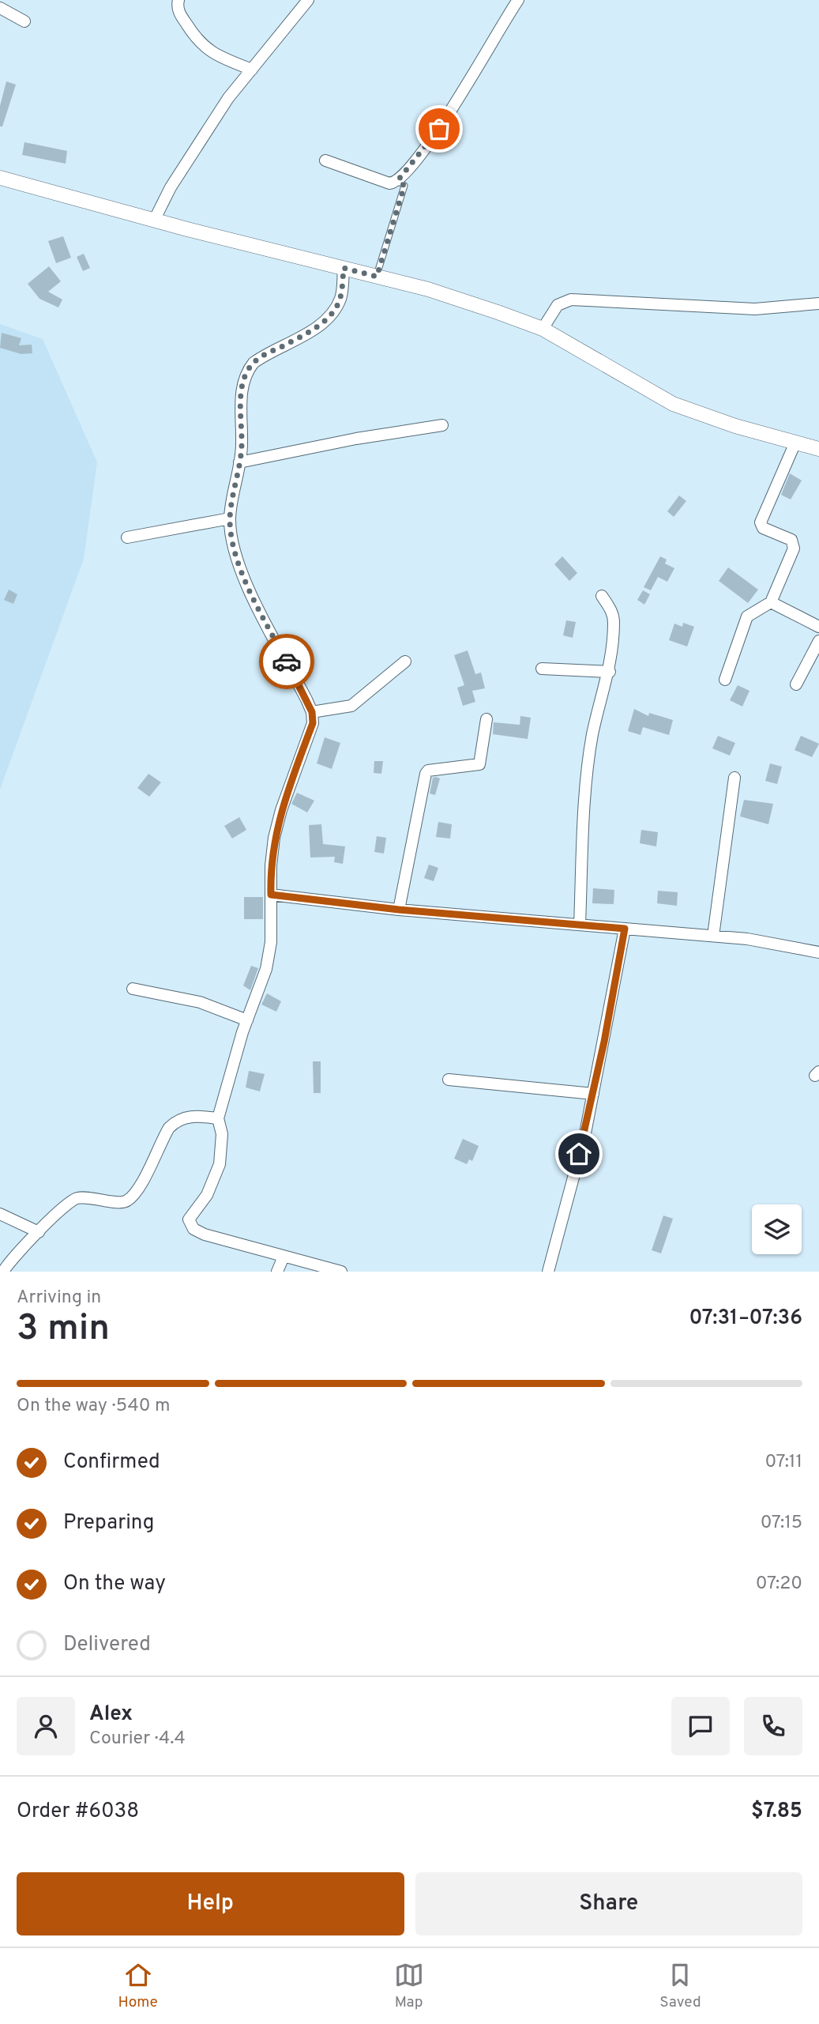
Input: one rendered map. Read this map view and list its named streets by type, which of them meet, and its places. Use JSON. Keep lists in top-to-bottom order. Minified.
{"page":{"heading":["3 min","Arriving in","07:31–07:36"],"panel":["Alex","Courier · 4.4","Order #6038","$7.85"],"bar":"On the way · 540 m","list":[["Confirmed","07:11"],["Preparing","07:15"],["On the way","07:20"],"Delivered"],"buttons":["Help","Share"],"tabs":["Home","Map","Saved"]}}
